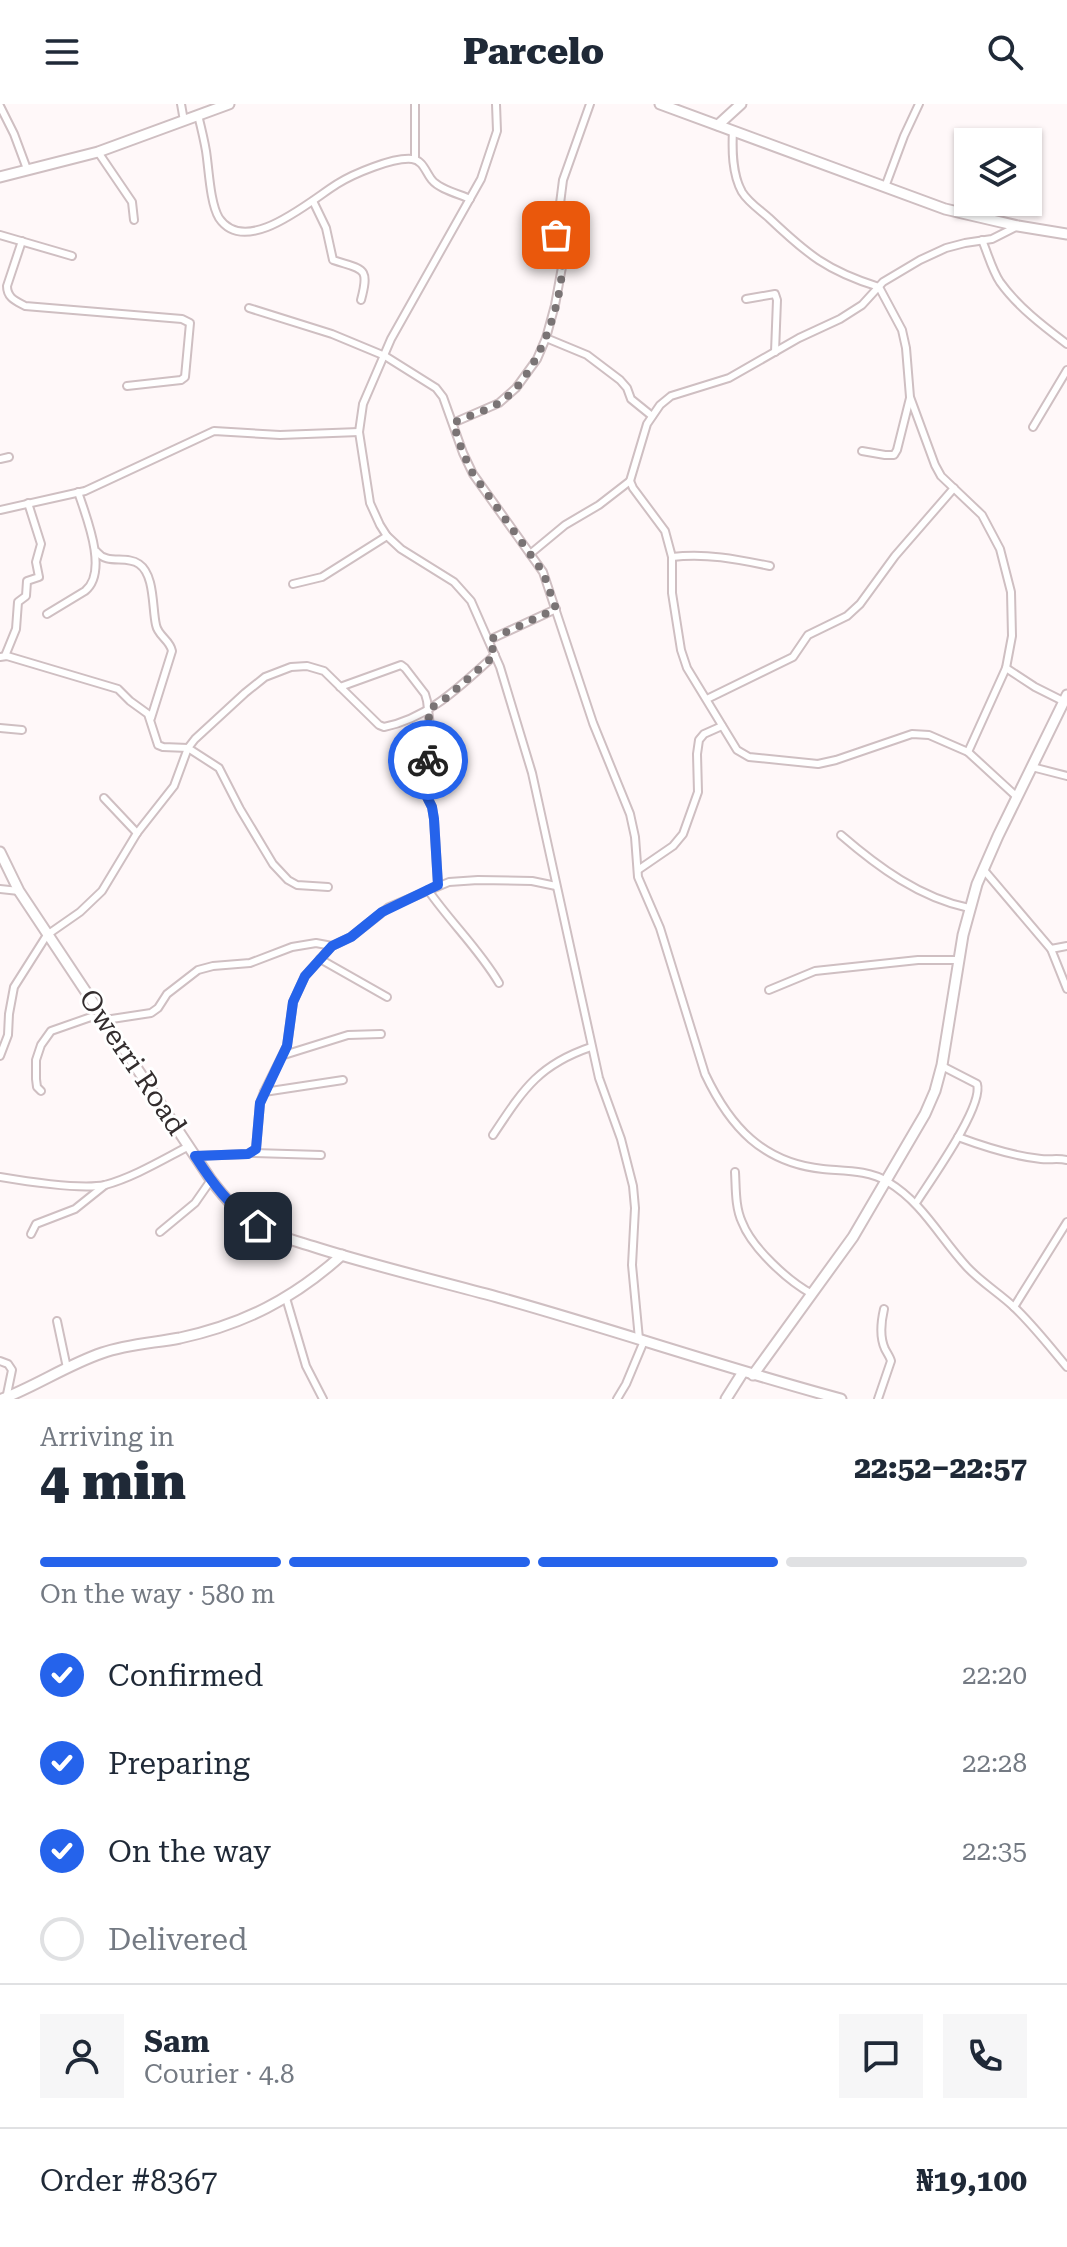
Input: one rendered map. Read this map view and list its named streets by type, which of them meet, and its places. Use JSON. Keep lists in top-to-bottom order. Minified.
{"streets":{"main road":["Owerri Road"]},"page":{"header":"Parcelo","heading":["4 min","Arriving in","22:52–22:57"],"panel":["Sam","Courier · 4.8","Order #8367","₦19,100"],"bar":"On the way · 580 m","list":[["Confirmed","22:20"],["Preparing","22:28"],["On the way","22:35"],"Delivered"]}}
